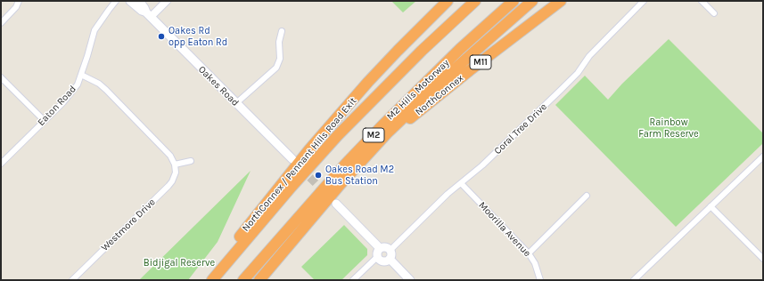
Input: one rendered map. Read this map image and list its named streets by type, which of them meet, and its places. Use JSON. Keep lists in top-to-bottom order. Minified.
{"streets":{"highway":["M11","M2 Hills Motorway","NorthConnex","M2","NorthConnex / Pennant Hills Road Exit"],"main road":["Oakes Road"],"street":["Eaton Road","Coral Tree Drive","Westmore Drive","Moorilla Avenue"]},"crossings":[["NorthConnex","M2"],["Coral Tree Drive","Moorilla Avenue"]],"parks":["Rainbow Farm Reserve","Bidjigal Reserve"],"places":["Oakes Rd opp Eaton Rd","Oakes Road M2 Bus Station"]}
